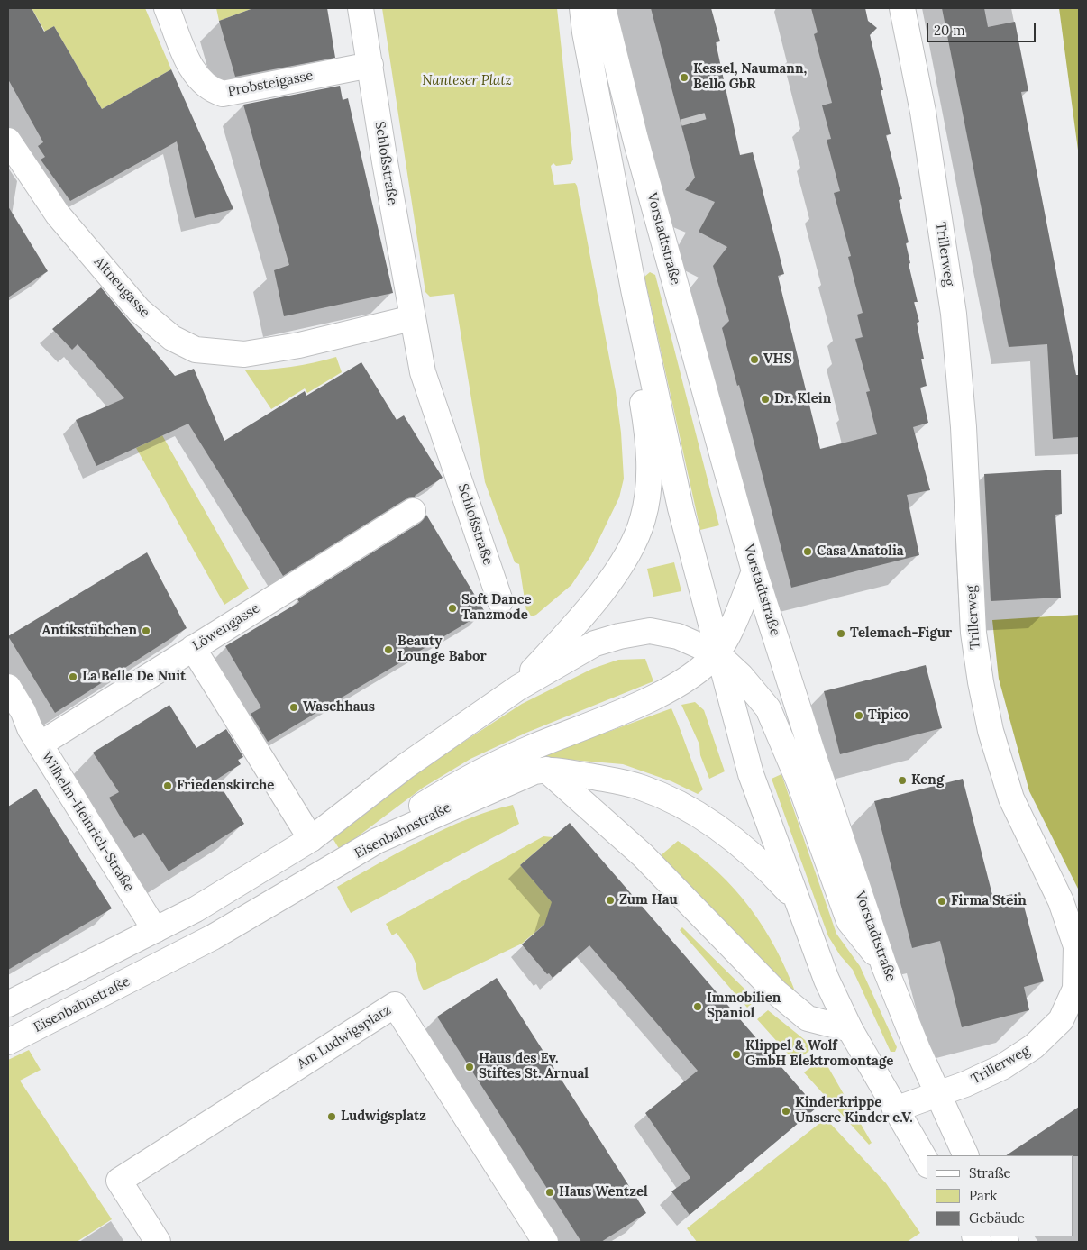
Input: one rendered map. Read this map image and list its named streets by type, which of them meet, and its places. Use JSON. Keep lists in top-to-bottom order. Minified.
{"streets":{"main road":["Probsteigasse","Schloßstraße","Vorstadtstraße","Trillerweg","Altneugasse","Löwengasse","Wilhelm-Heinrich-Straße","Eisenbahnstraße","Am Ludwigsplatz"]},"crossings":[["Probsteigasse","Schloßstraße"],["Schloßstraße","Altneugasse"],["Vorstadtstraße","Trillerweg"],["Löwengasse","Wilhelm-Heinrich-Straße"]],"parks":["Nanteser Platz"],"places":["Kessel, Naumann, Bello GbR","VHS","Dr. Klein","Casa Anatolia","Soft Dance Tanzmode","Antikstübchen","Telemach-Figur","Beauty Lounge Babor","La Belle De Nuit","Waschhaus","Tipico","Keng","Friedenskirche","Zum Hau","Firma Stein","Immobilien Spaniol","Klippel & Wolf GmbH Elektromontage","Haus des Ev. Stiftes St. Arnual","Kinderkrippe Unsere Kinder e.V.","Ludwigsplatz","Haus Wentzel"],"legend":["Straße","Park","Gebäude"],"scale_bar":"20 m"}
